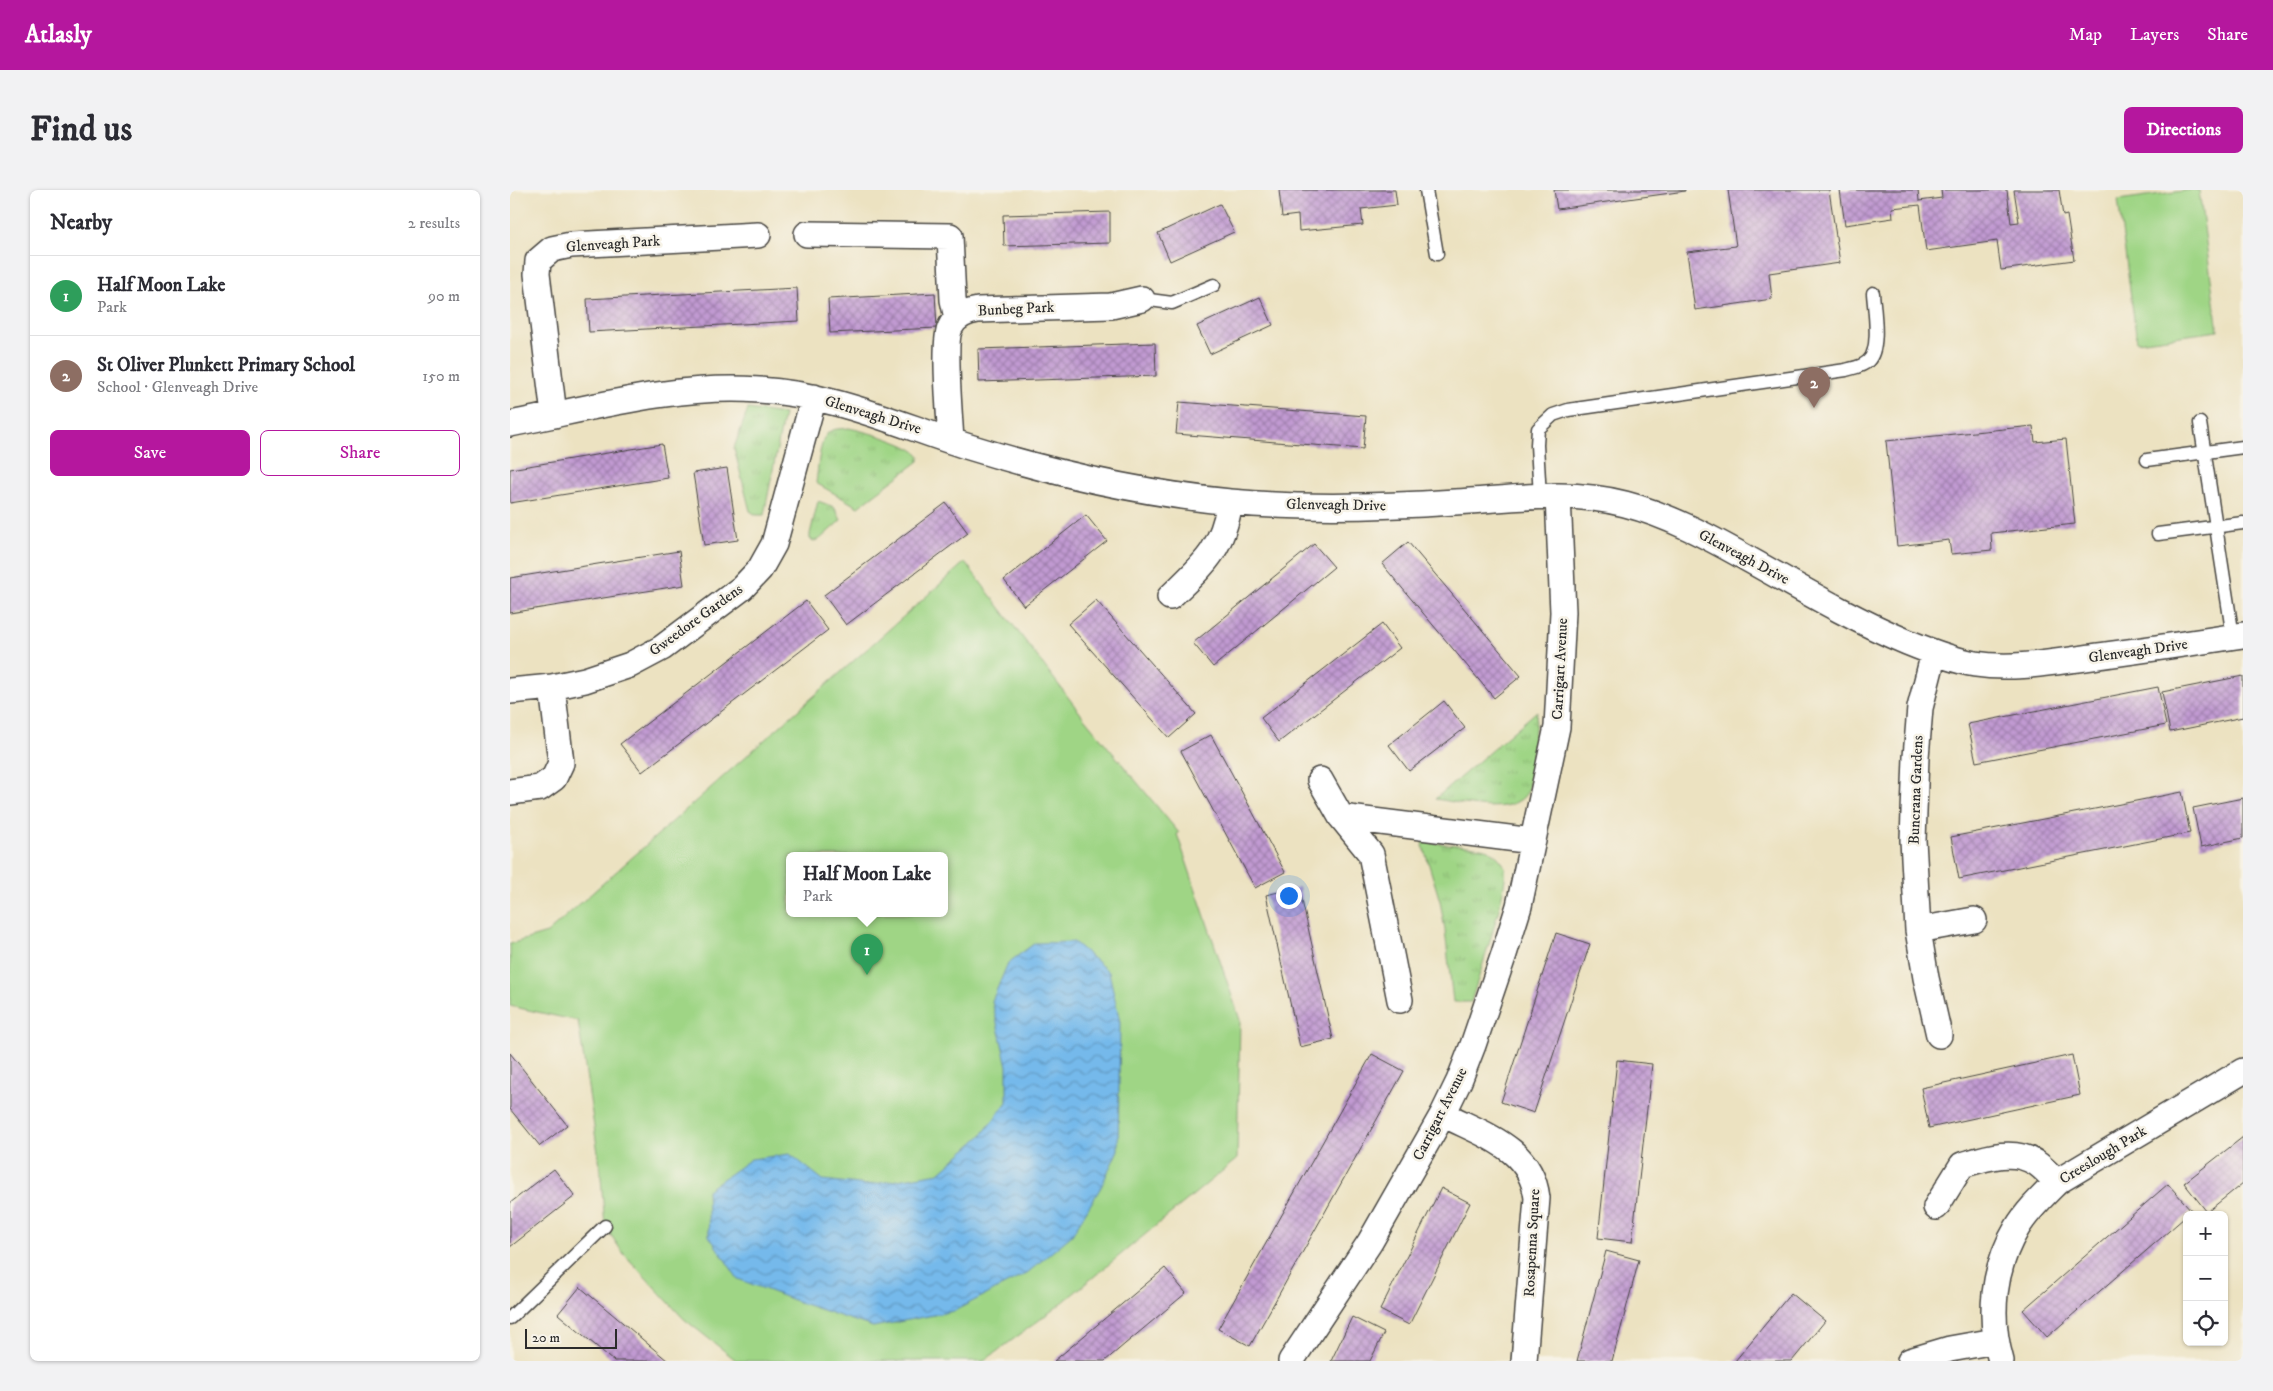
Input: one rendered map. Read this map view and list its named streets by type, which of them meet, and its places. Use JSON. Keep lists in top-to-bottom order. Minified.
{"streets":{"street":["Glenveagh Park","Bunbeg Park","Glenveagh Drive","Gweedore Gardens","Carrigart Avenue","Buncrana Gardens","Creeslough Park","Rosapenna Square"]},"crossings":[["Glenveagh Park","Glenveagh Drive"],["Bunbeg Park","Glenveagh Drive"],["Glenveagh Drive","Gweedore Gardens"],["Glenveagh Drive","Carrigart Avenue"],["Glenveagh Drive","Buncrana Gardens"],["Carrigart Avenue","Rosapenna Square"]],"scale_bar":"20 m","page":{"header":"Atlasly","nav":["Map","Layers","Share"],"buttons":["Directions",["Save","Share"]],"title":"Find us","heading":["Nearby","2 results"],"list":[{"mark":"1","name":"Half Moon Lake","note":"Park","value":"90 m"},{"mark":"2","name":"St Oliver Plunkett Primary School","note":"School · Glenveagh Drive","value":"150 m"}],"pins":["2","1"],"popup":["Half Moon Lake","Park"],"map_buttons":["+","−"],"scale":"20 m"}}
